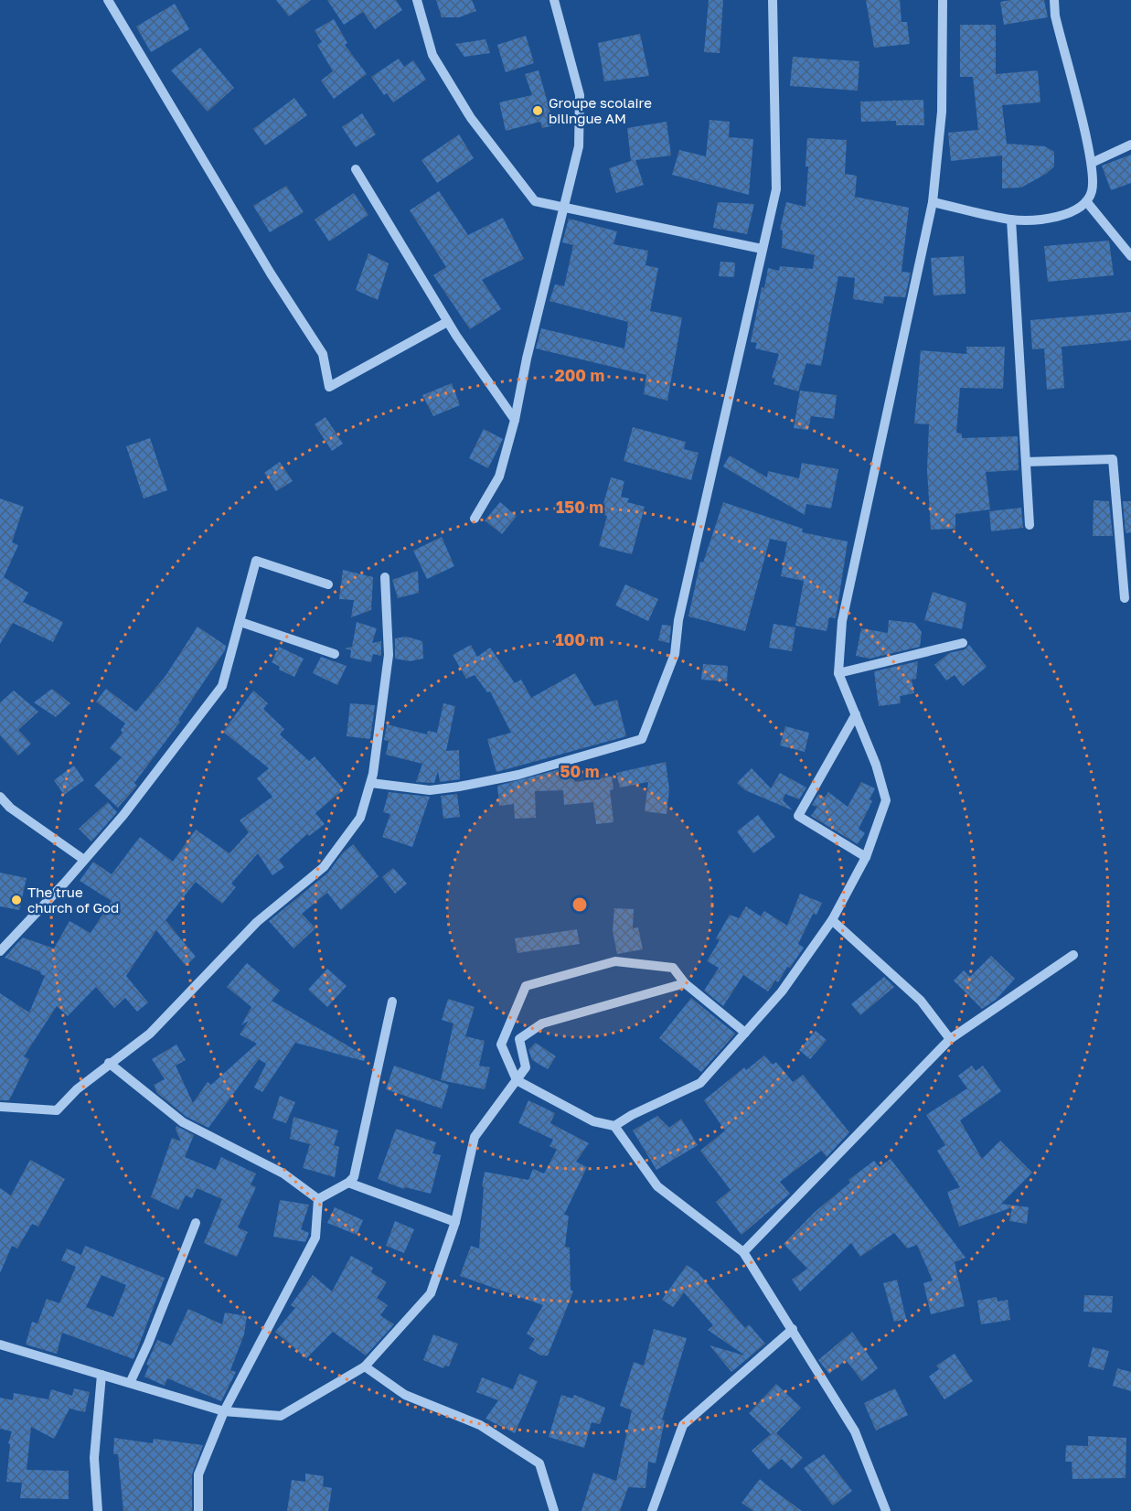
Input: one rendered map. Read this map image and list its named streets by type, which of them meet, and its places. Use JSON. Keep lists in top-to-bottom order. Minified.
{"places":["Groupe scolaire bilingue AM","The true church of God"],"rings":["200 m","150 m","100 m","50 m"]}
